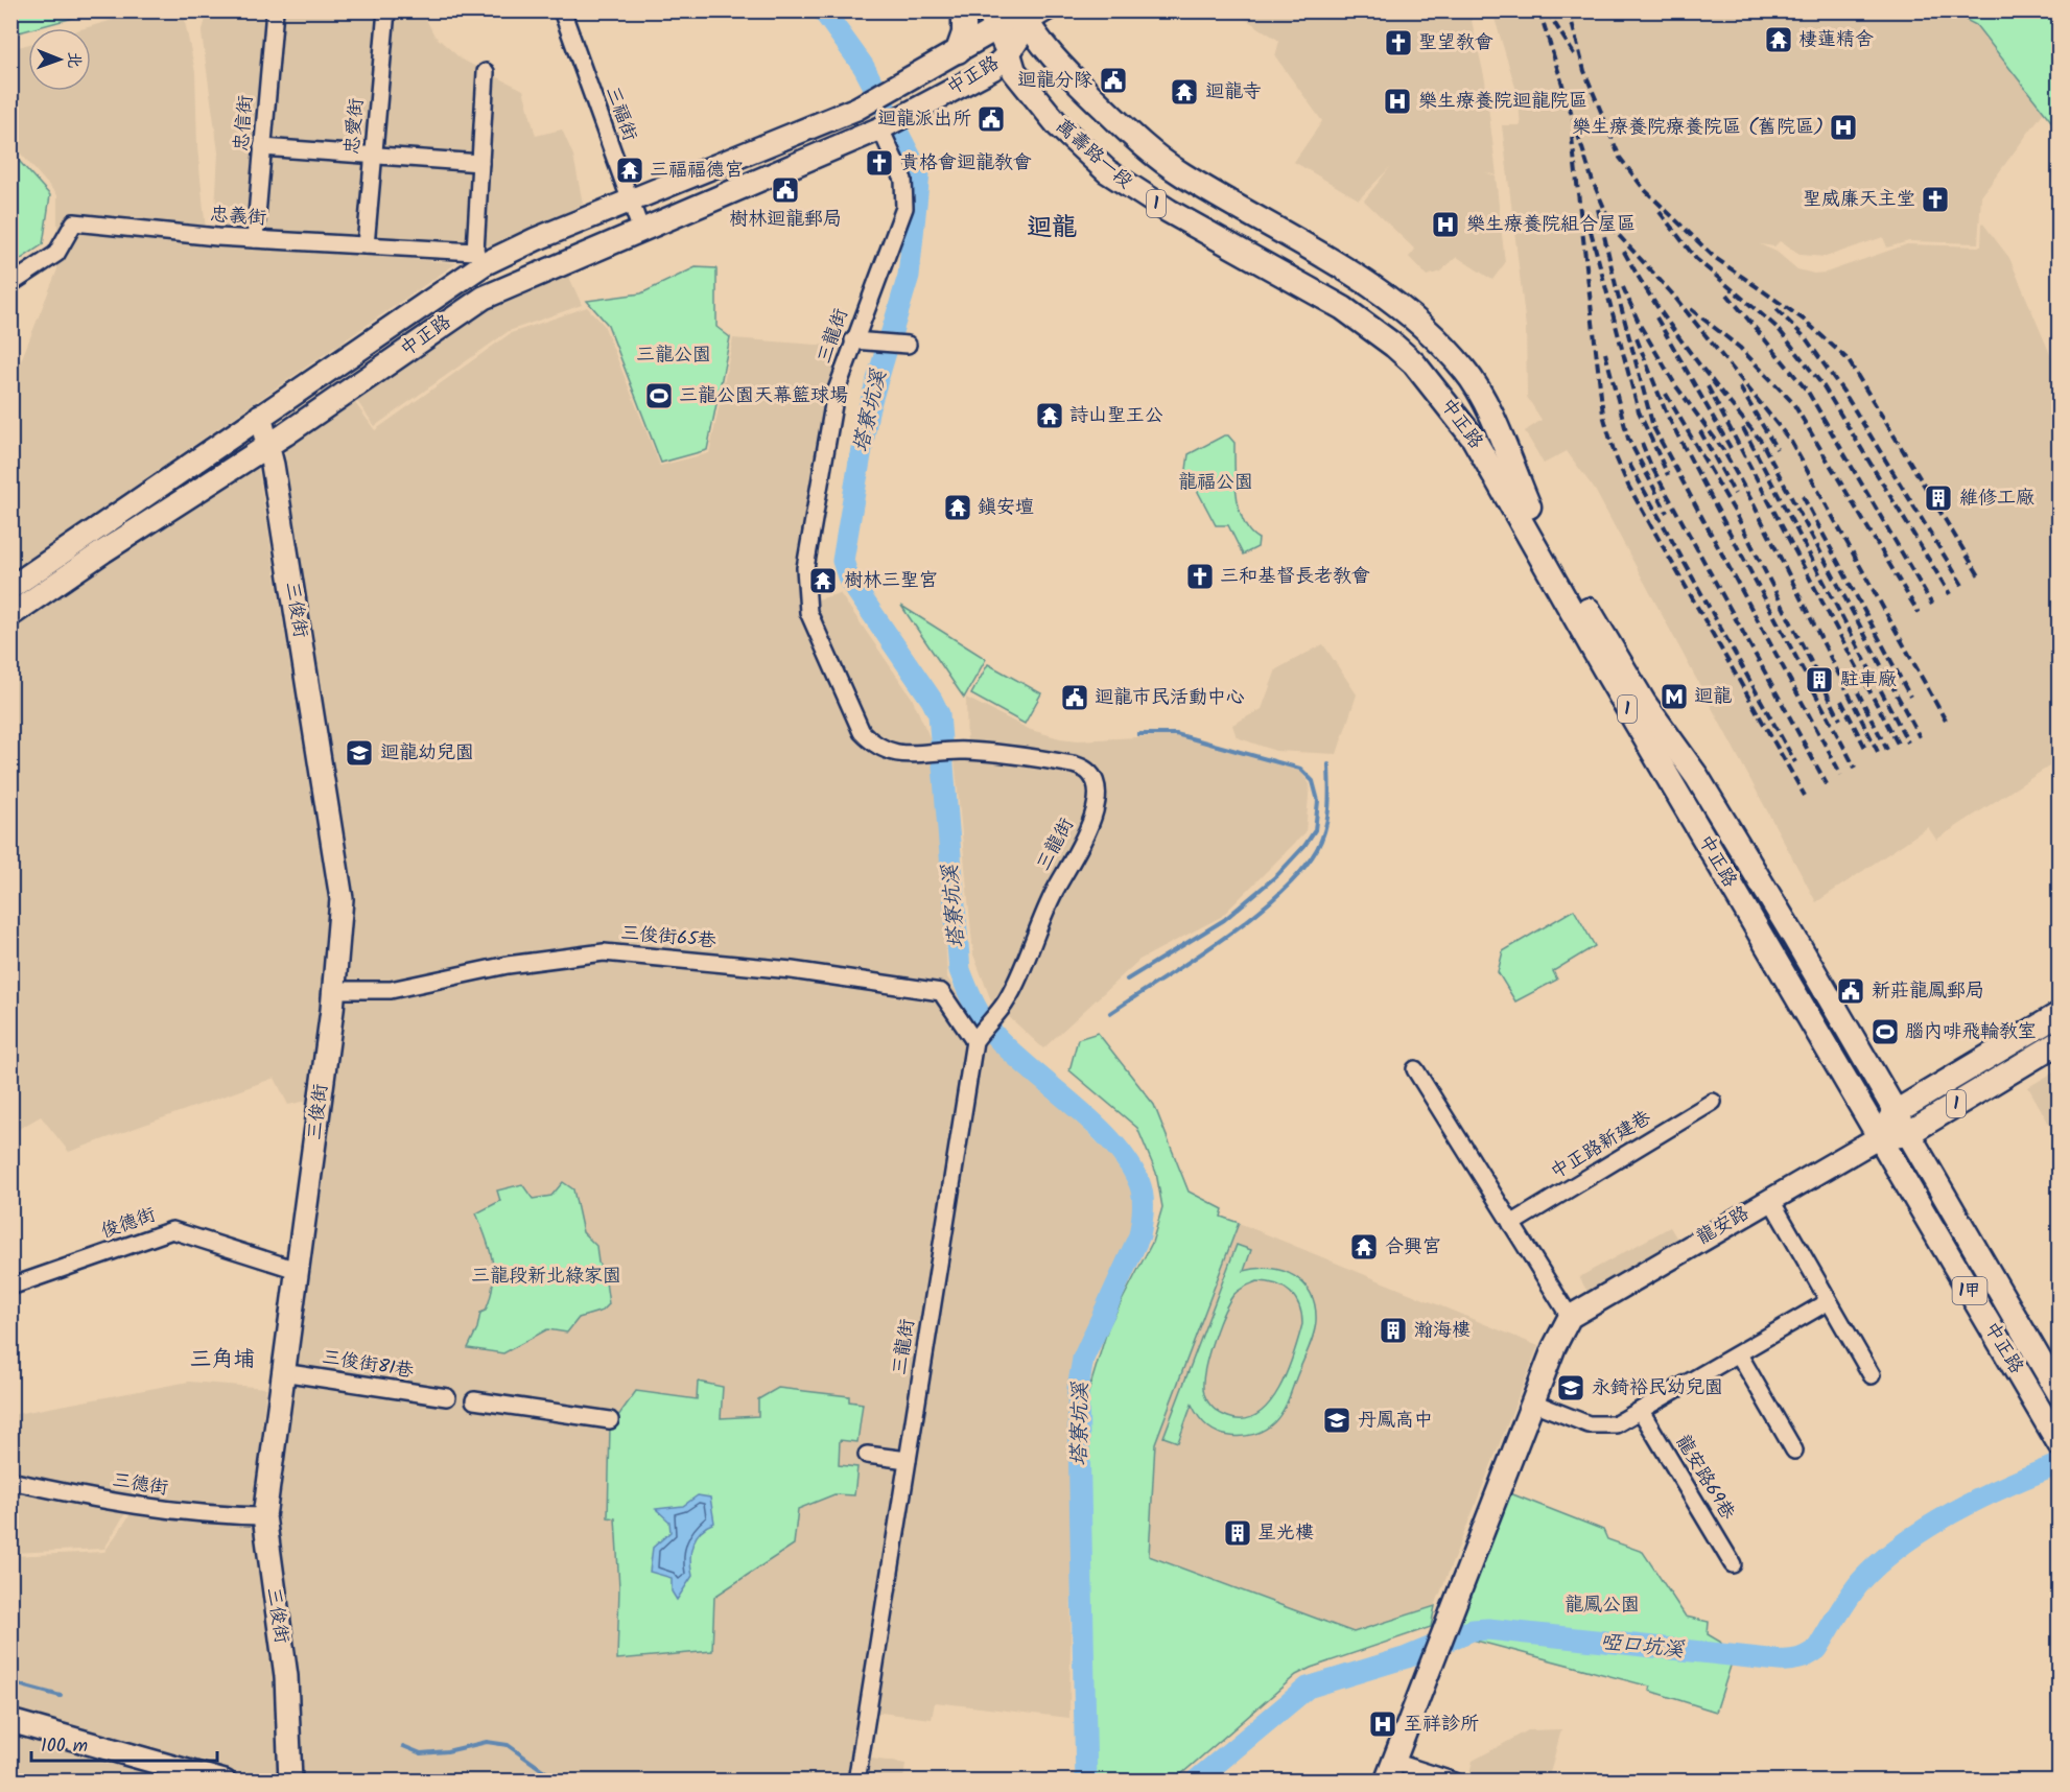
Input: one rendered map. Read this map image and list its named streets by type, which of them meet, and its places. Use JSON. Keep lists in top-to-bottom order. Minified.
{"streets":{"main road":["中正路","萬壽路一段","1","三俊街","龍安路","1甲"],"street":["三福街","忠信街","忠愛街","忠義街","三龍街","三俊街65巷","中正路新建巷","俊德街","三俊街81巷","龍安路69巷","三德街"]},"crossings":[["中正路","三福街"],["中正路","萬壽路一段"],["中正路","1"],["中正路","忠義街"],["中正路","三龍街"],["中正路","三俊街"],["中正路","龍安路"],["忠信街","忠義街"],["忠愛街","忠義街"],["1","龍安路"],["三龍街","三俊街65巷"],["三俊街","三俊街65巷"],["三俊街","俊德街"],["三俊街","三俊街81巷"],["三俊街","三德街"]],"districts":["迴龍","三角埔"],"water":["塔寮坑溪","啞口坑溪"],"parks":["三龍公園","龍福公園","三龍段新北綠家園","龍鳳公園"],"places":{"temple":["棲蓮精舍","迴龍寺","三福福德宮","詩山聖王公","鎮安壇","樹林三聖宮","合興宮"],"church":["聖望教會","貴格會迴龍教會","聖威廉天主堂","三和基督長老教會"],"public building":["迴龍分隊","迴龍派出所","樹林迴龍郵局","迴龍市民活動中心","新莊龍鳳郵局"],"hospital":["樂生療養院迴龍院區","樂生療養院療養院區 (舊院區)","樂生療養院組合屋區","至祥診所"],"sports":["三龍公園天幕籃球場","腦內啡飛輪教室"],"building":["維修工廠","駐車廠","瀚海樓","星光樓"],"metro station":["迴龍"],"school or university":["迴龍幼兒園","永錡裕民幼兒園","丹鳳高中"]},"scale_bar":"100 m","north":"right"}
